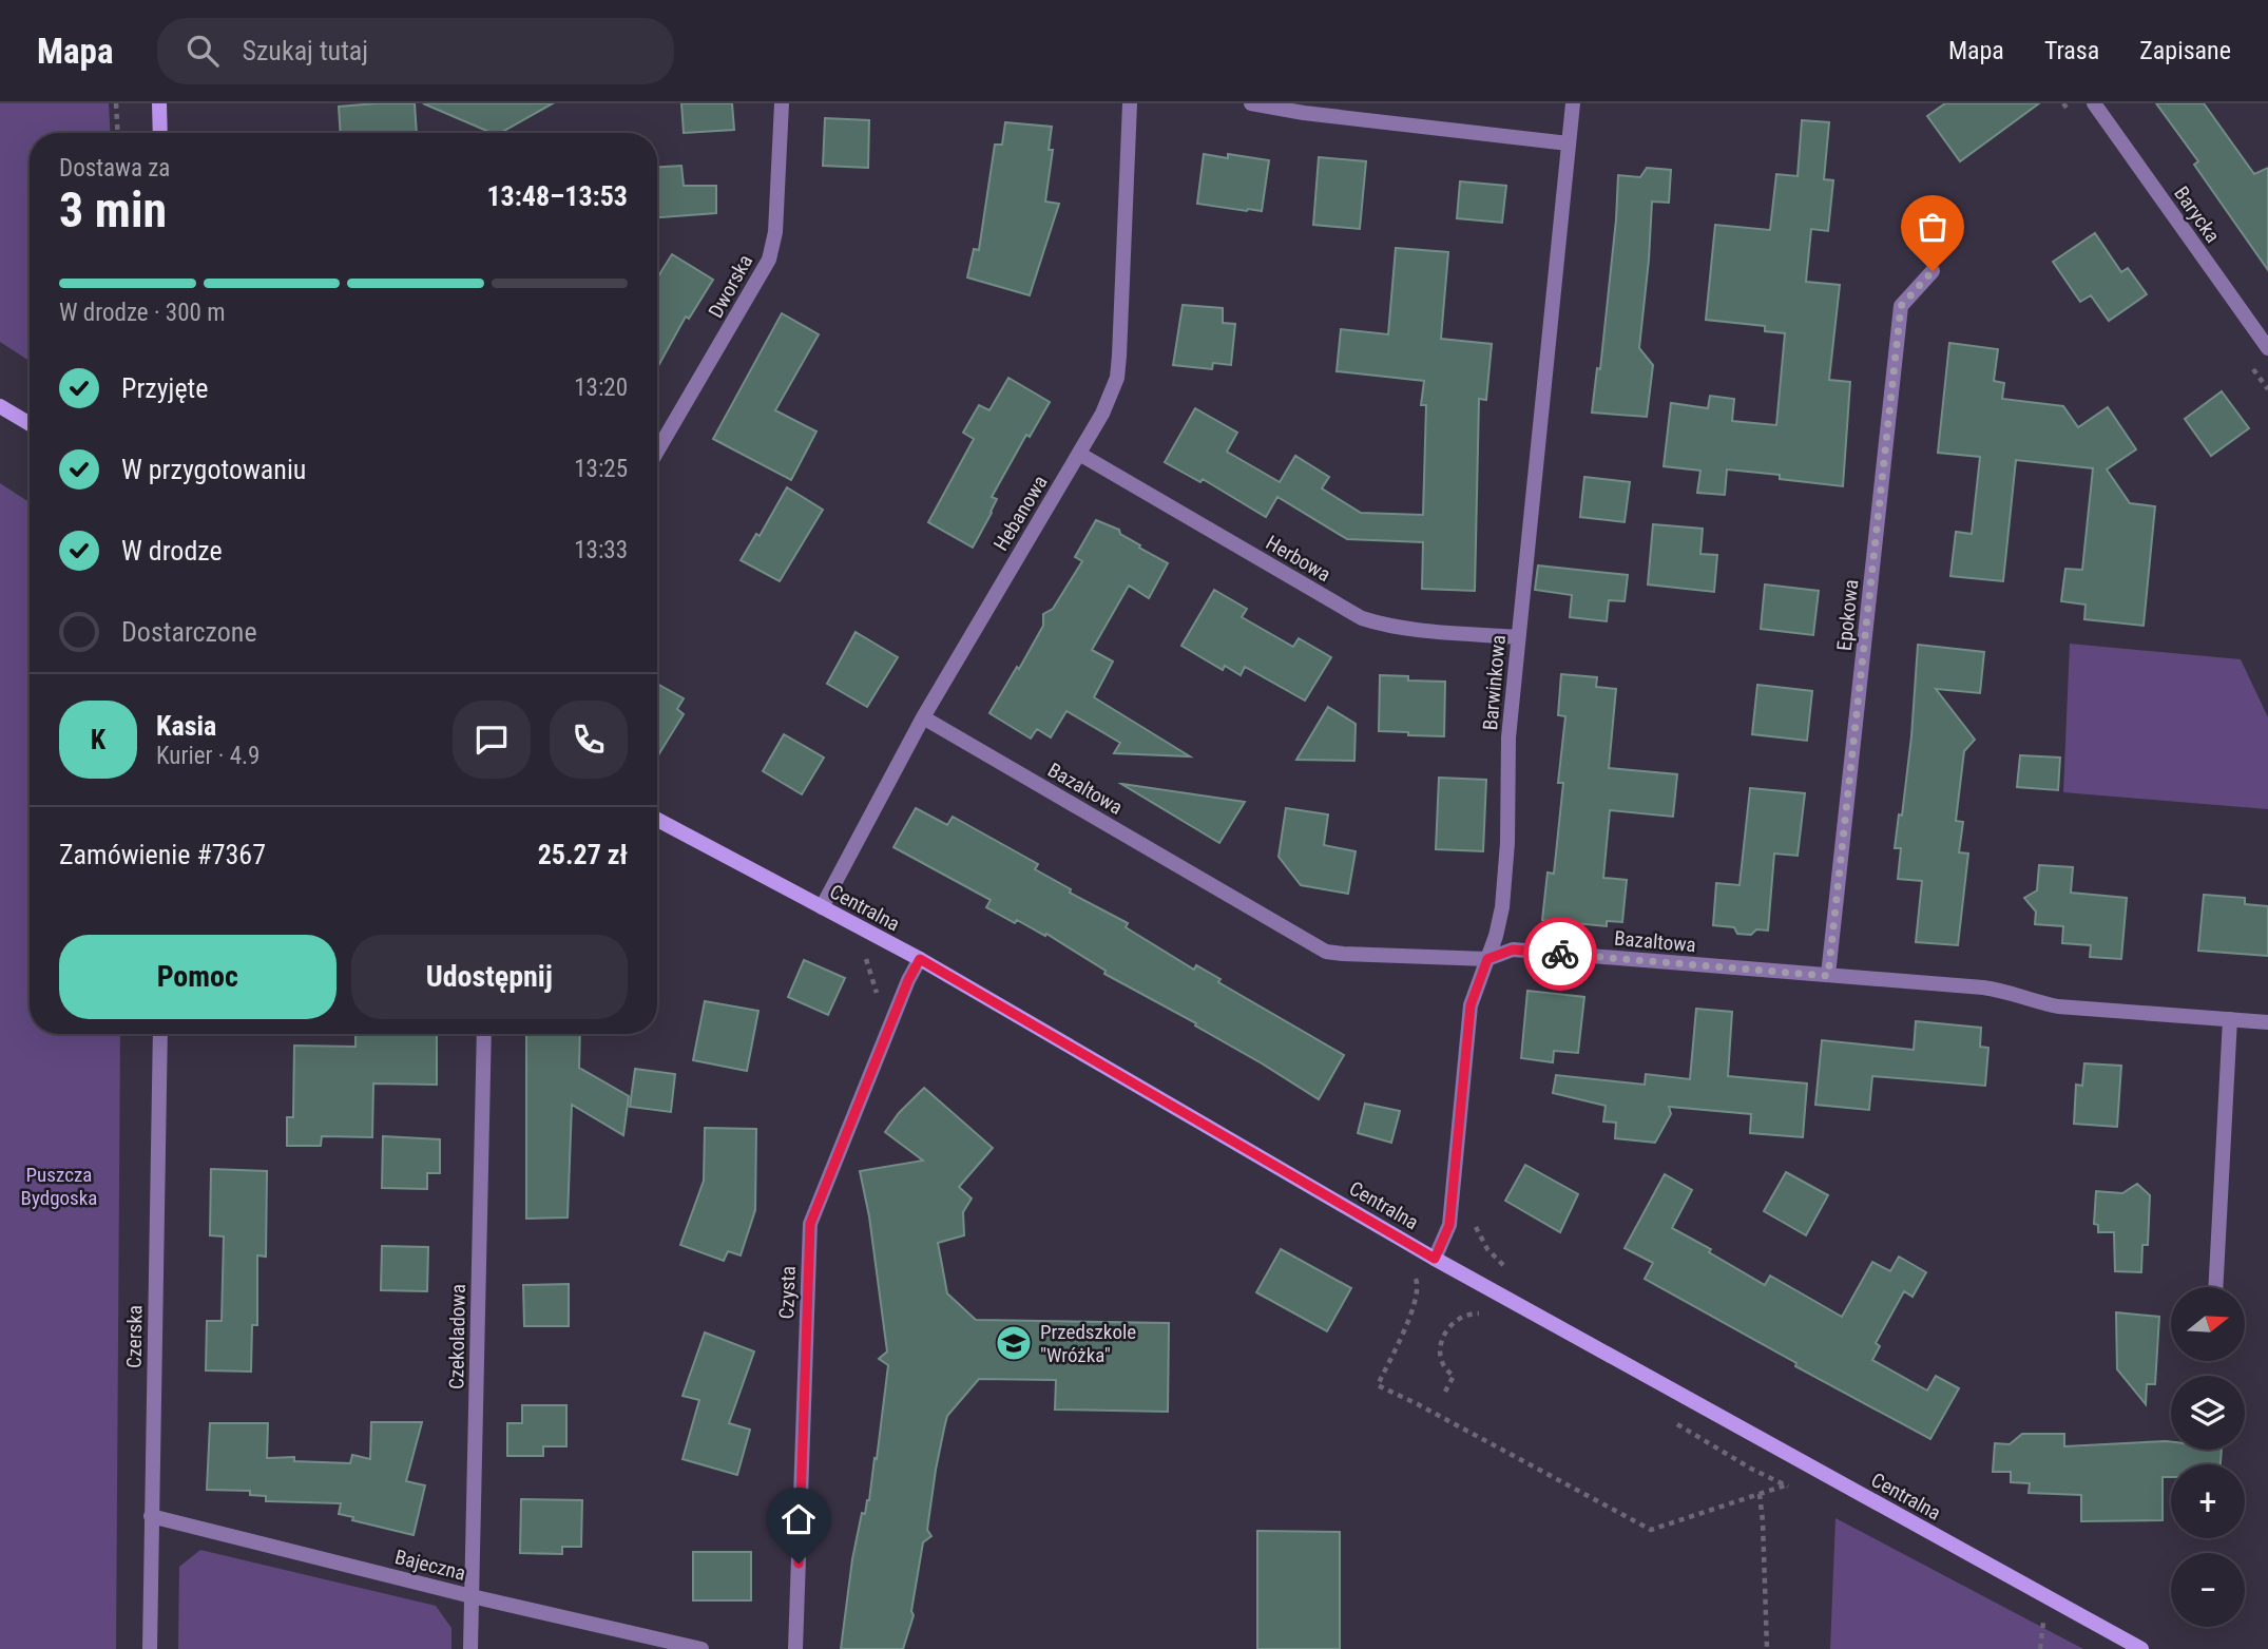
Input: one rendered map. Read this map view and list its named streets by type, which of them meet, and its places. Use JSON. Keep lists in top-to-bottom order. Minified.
{"streets":{"street":["Barycka","Dworska","Hebanowa","Herbowa","Epokowa","Barwinkowa","Bazaltowa","Centralna","Czysta","Czerska","Czekoladowa","Bajeczna"]},"crossings":[["Hebanowa","Herbowa"],["Hebanowa","Bazaltowa"],["Hebanowa","Centralna"],["Herbowa","Barwinkowa"],["Epokowa","Bazaltowa"],["Barwinkowa","Bazaltowa"],["Barwinkowa","Centralna"],["Centralna","Czysta"],["Czerska","Bajeczna"],["Czekoladowa","Bajeczna"]],"parks":["Puszcza Bydgoska"],"places":{"school or university":["Przedszkole \"Wróżka\""]},"north":"right","page":{"header":"Mapa","search":"Szukaj tutaj","nav":["Mapa","Trasa","Zapisane"],"heading":["3 min","Dostawa za","13:48–13:53"],"panel":["Kasia","Kurier · 4.9","Zamówienie #7367","25.27 zł"],"bar":"W drodze · 300 m","list":[["Przyjęte","13:20"],["W przygotowaniu","13:25"],["W drodze","13:33"],"Dostarczone"],"round":"K","buttons":["Pomoc","Udostępnij"],"map_buttons":["+","−"]}}
